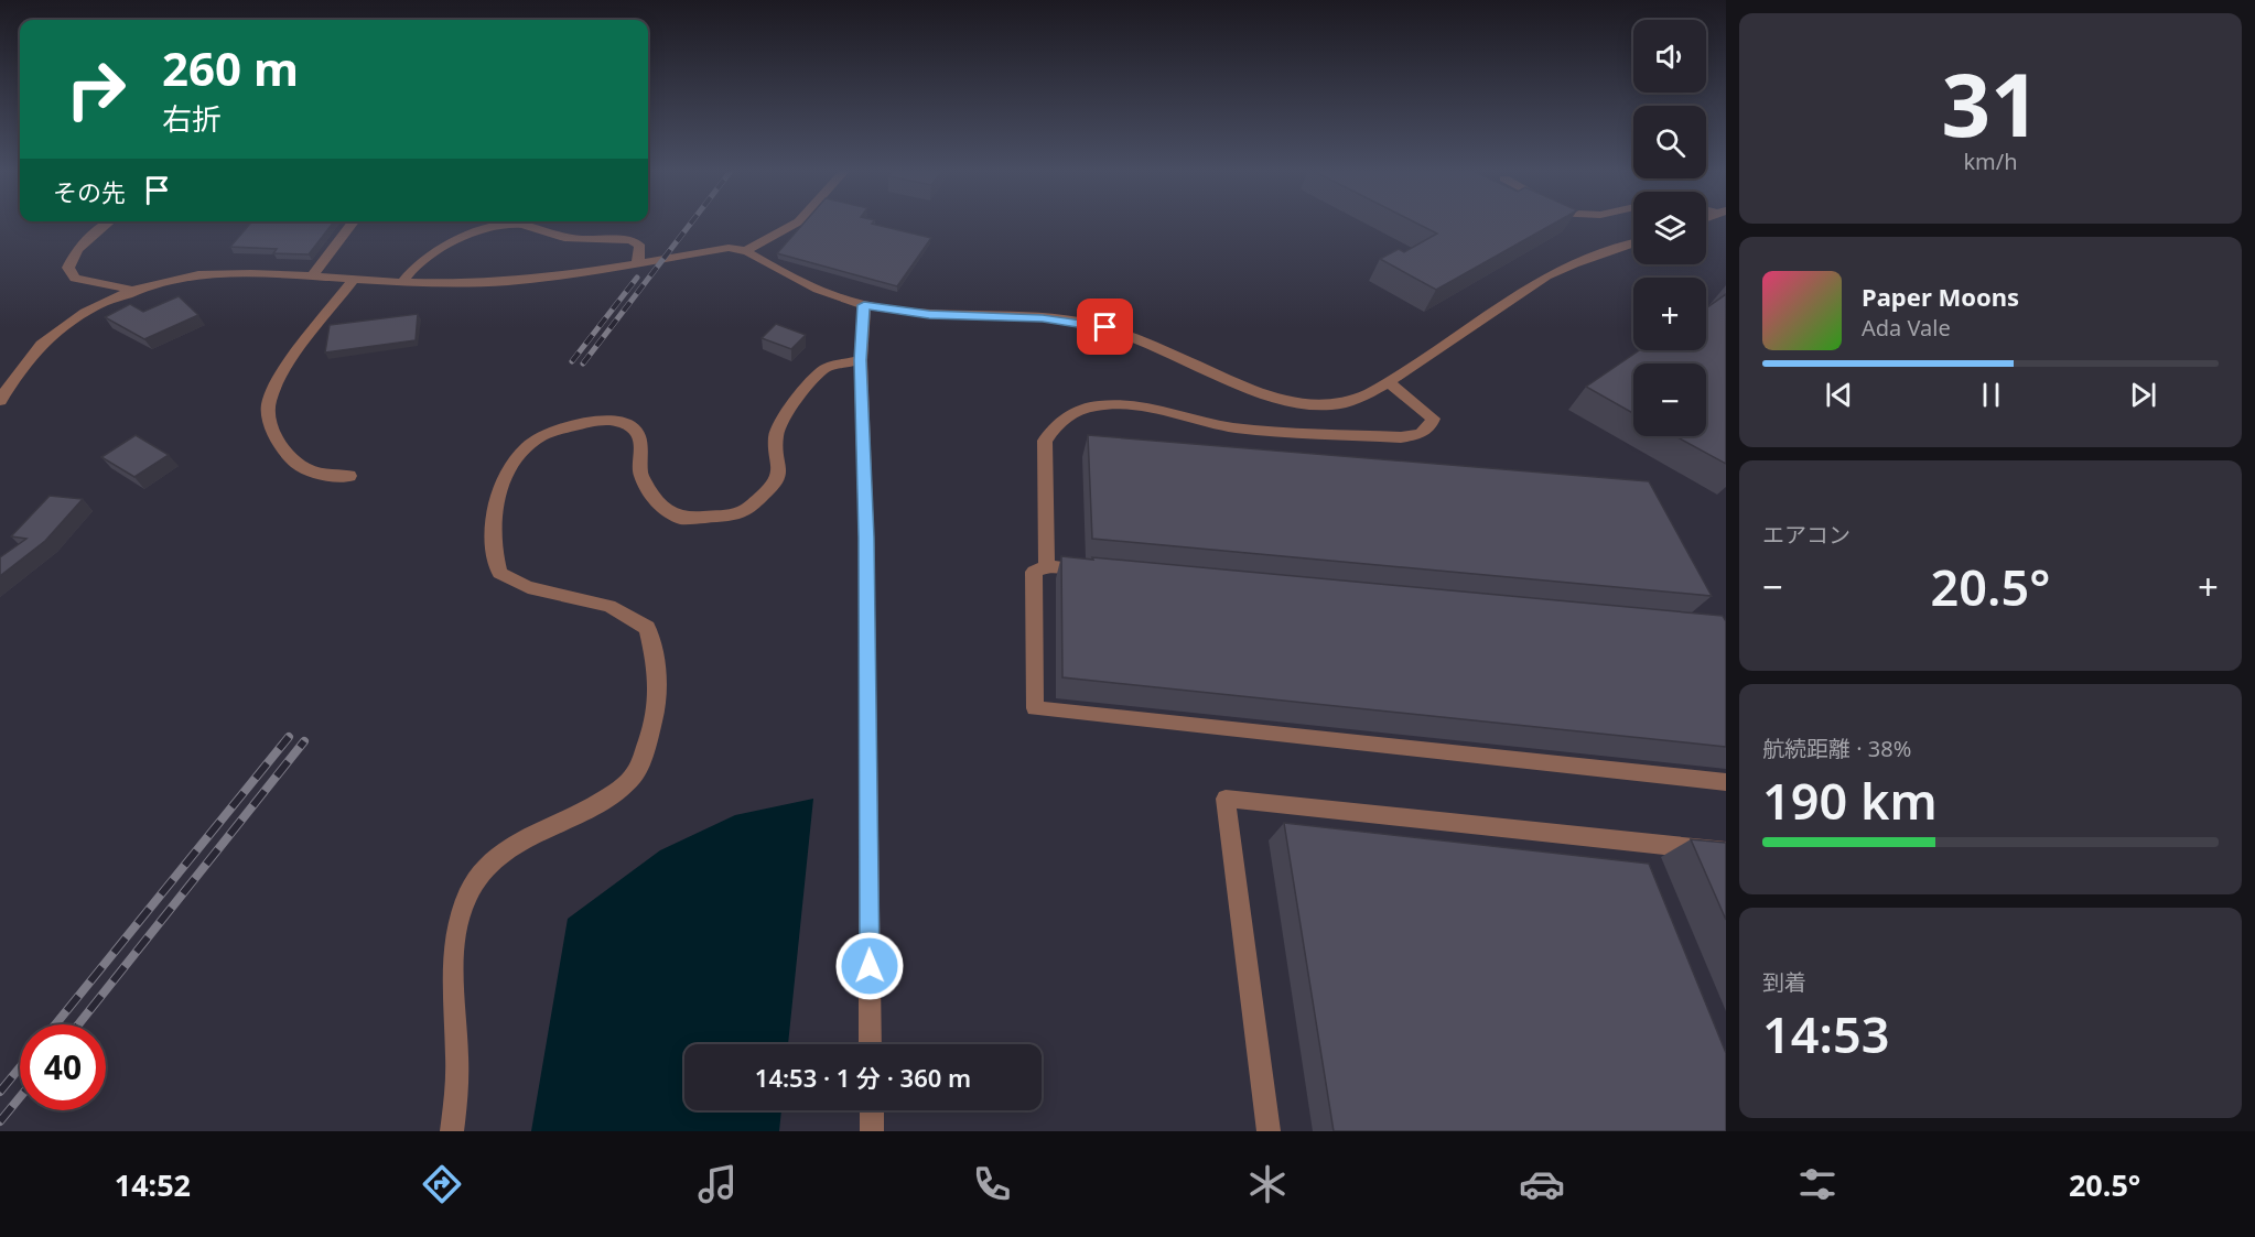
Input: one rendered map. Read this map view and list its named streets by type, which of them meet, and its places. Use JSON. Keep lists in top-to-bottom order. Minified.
{"page":{"tile":[["31","km/h"],"エアコン",["航続距離 · 38%","190 km"],["到着","14:53"]],"map_buttons":["+","−"],"turn":["260 m","右折"],"then":"その先","song":["Paper Moons","Ada Vale"],"heat":["−","20.5°","+"],"limit":"40","trip":"14:53 · 1 分 · 360 m","tabs":["14:52","20.5°"]}}
